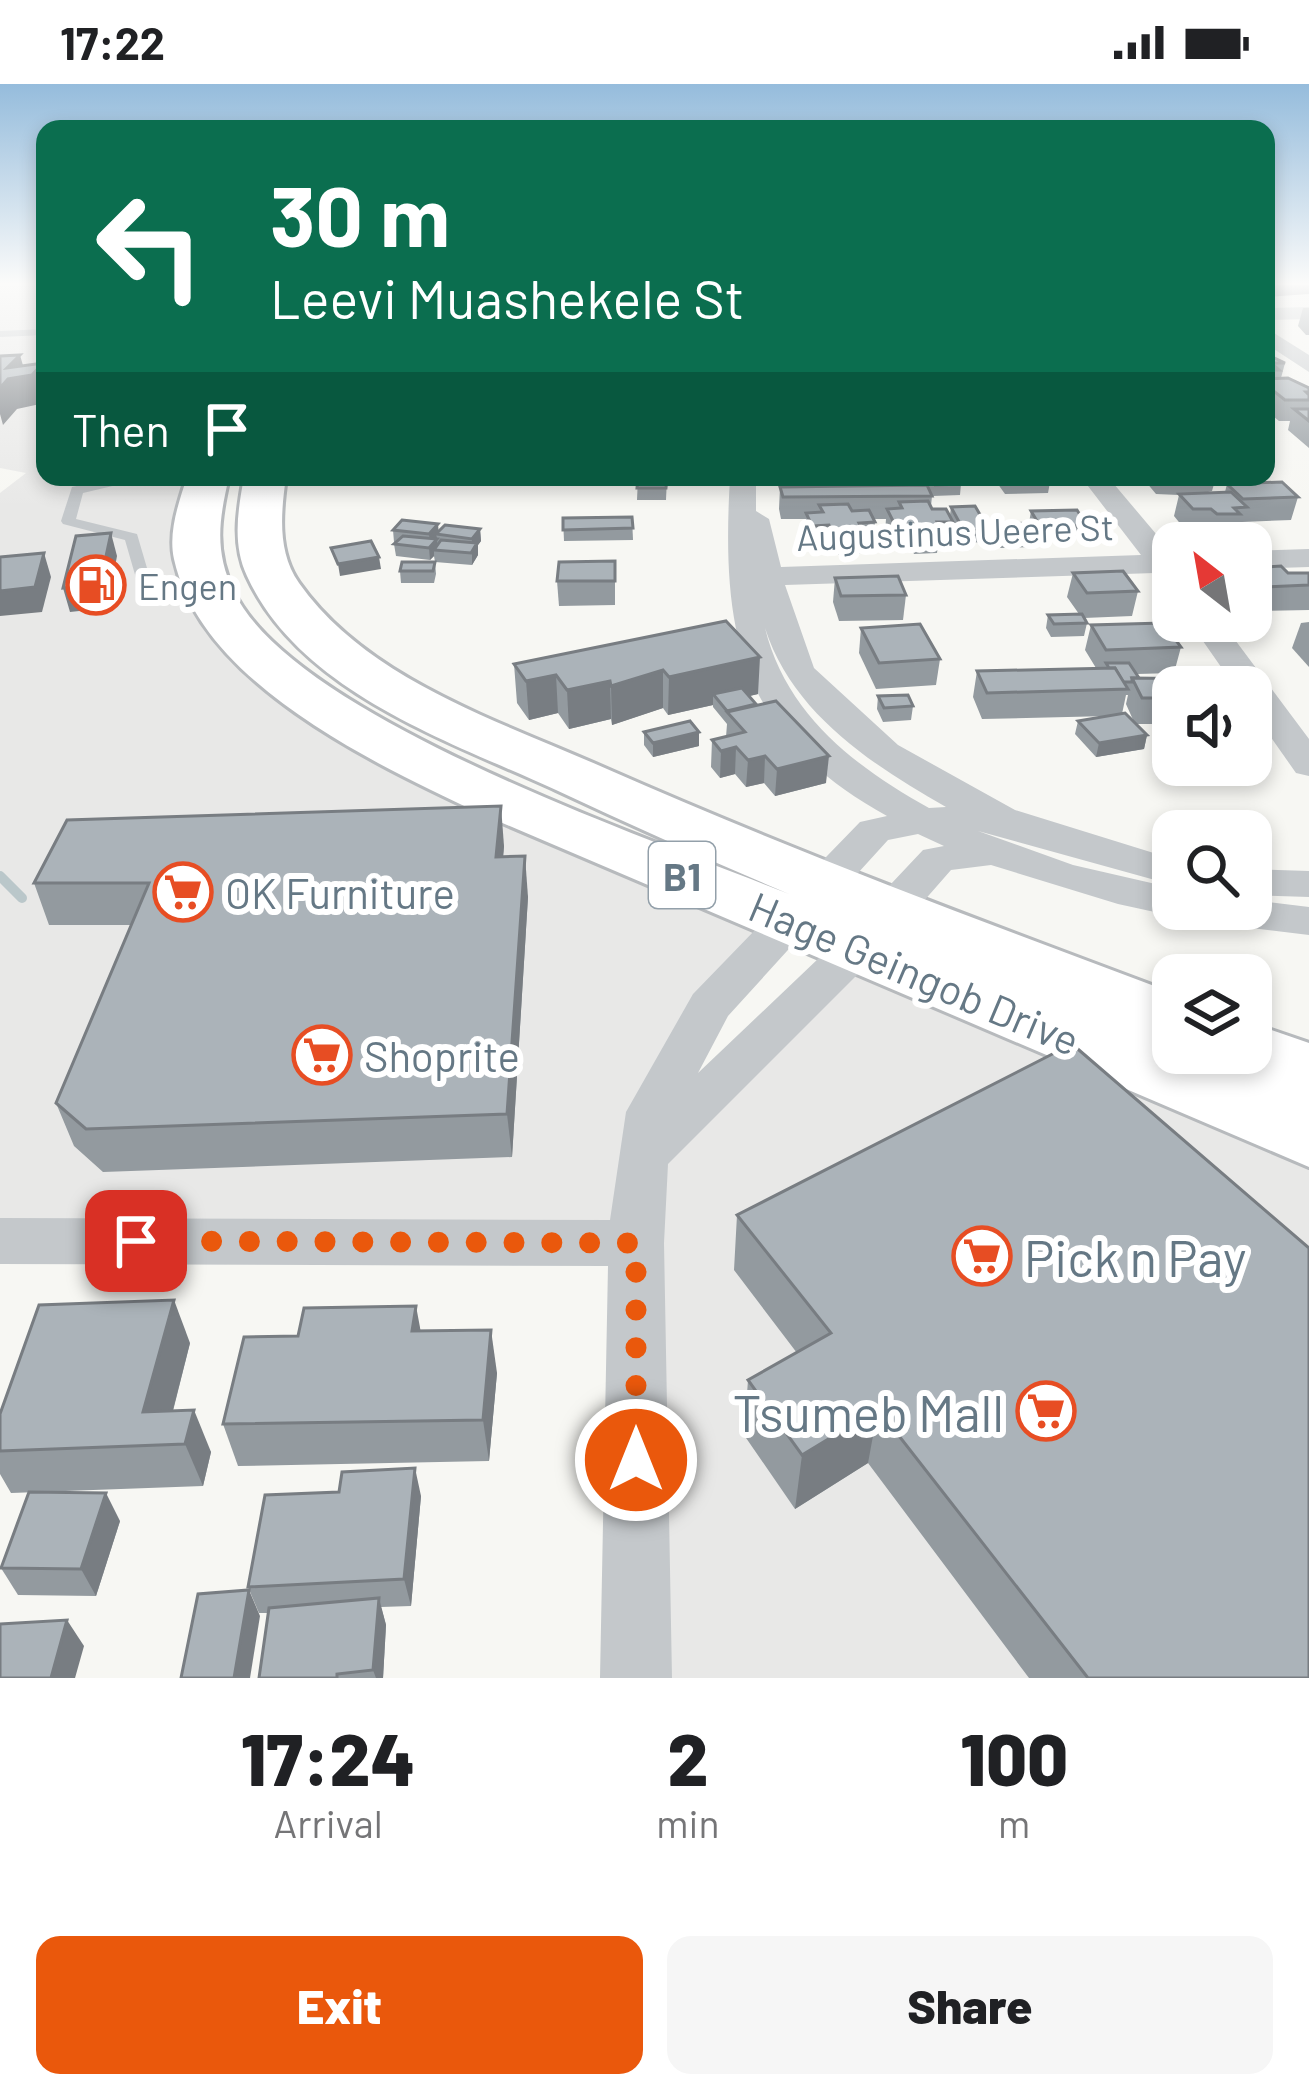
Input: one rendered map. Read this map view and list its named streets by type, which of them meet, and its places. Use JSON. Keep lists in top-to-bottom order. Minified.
{"streets":{"highway":["B1","Hage Geingob Drive"],"street":["Augustinus Ueere St"]},"places":{"fuel station":["Engen"],"supermarket":["OK Furniture","Shoprite","Pick n Pay","Tsumeb Mall"]},"north":"top left","page":{"status":"17:22","turn":["30 m","Leevi Muashekele St"],"then":"Then","eta":["17:24","Arrival","2","min","100","m"],"buttons":["Exit","Share"]}}
